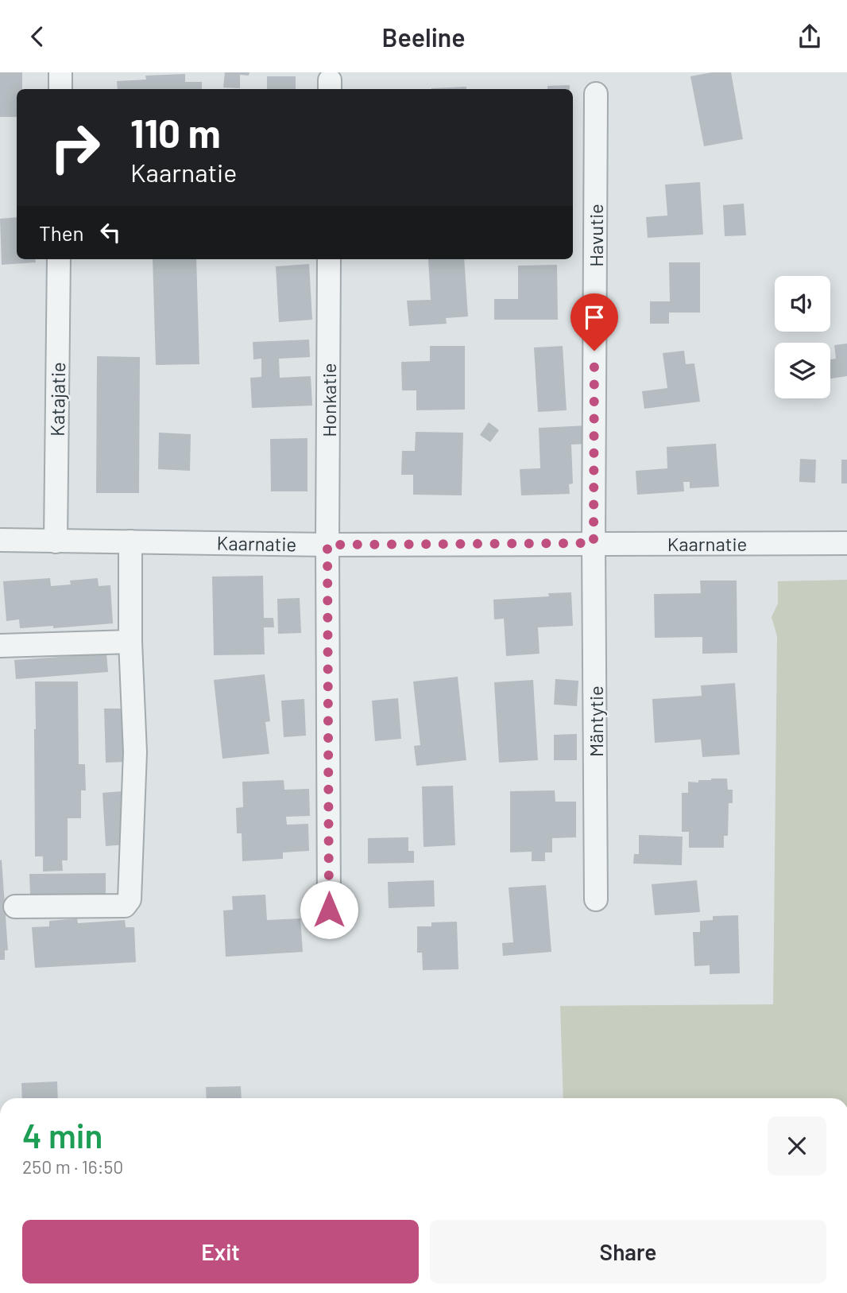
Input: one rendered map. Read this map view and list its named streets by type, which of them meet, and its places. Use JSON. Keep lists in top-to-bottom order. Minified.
{"streets":{"street":["Havutie","Katajatie","Honkatie","Kaarnatie","Mäntytie"]},"crossings":[["Havutie","Kaarnatie"],["Havutie","Mäntytie"],["Katajatie","Kaarnatie"],["Honkatie","Kaarnatie"],["Kaarnatie","Mäntytie"]],"page":{"header":"Beeline","turn":["110 m","Kaarnatie"],"then":"Then","heading":["4 min","250 m · 16:50"],"buttons":["Exit","Share"]}}
